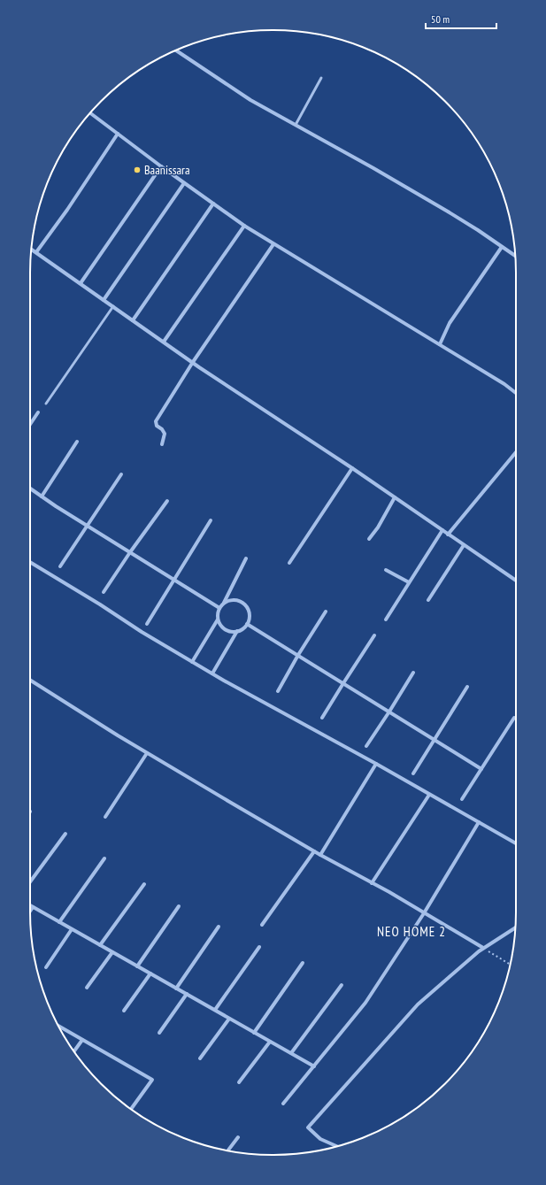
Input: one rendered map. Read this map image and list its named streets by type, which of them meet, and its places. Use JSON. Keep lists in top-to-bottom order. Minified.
{"districts":["NEO HOME 2"],"places":["Baanissara"],"scale_bar":"50 m"}
